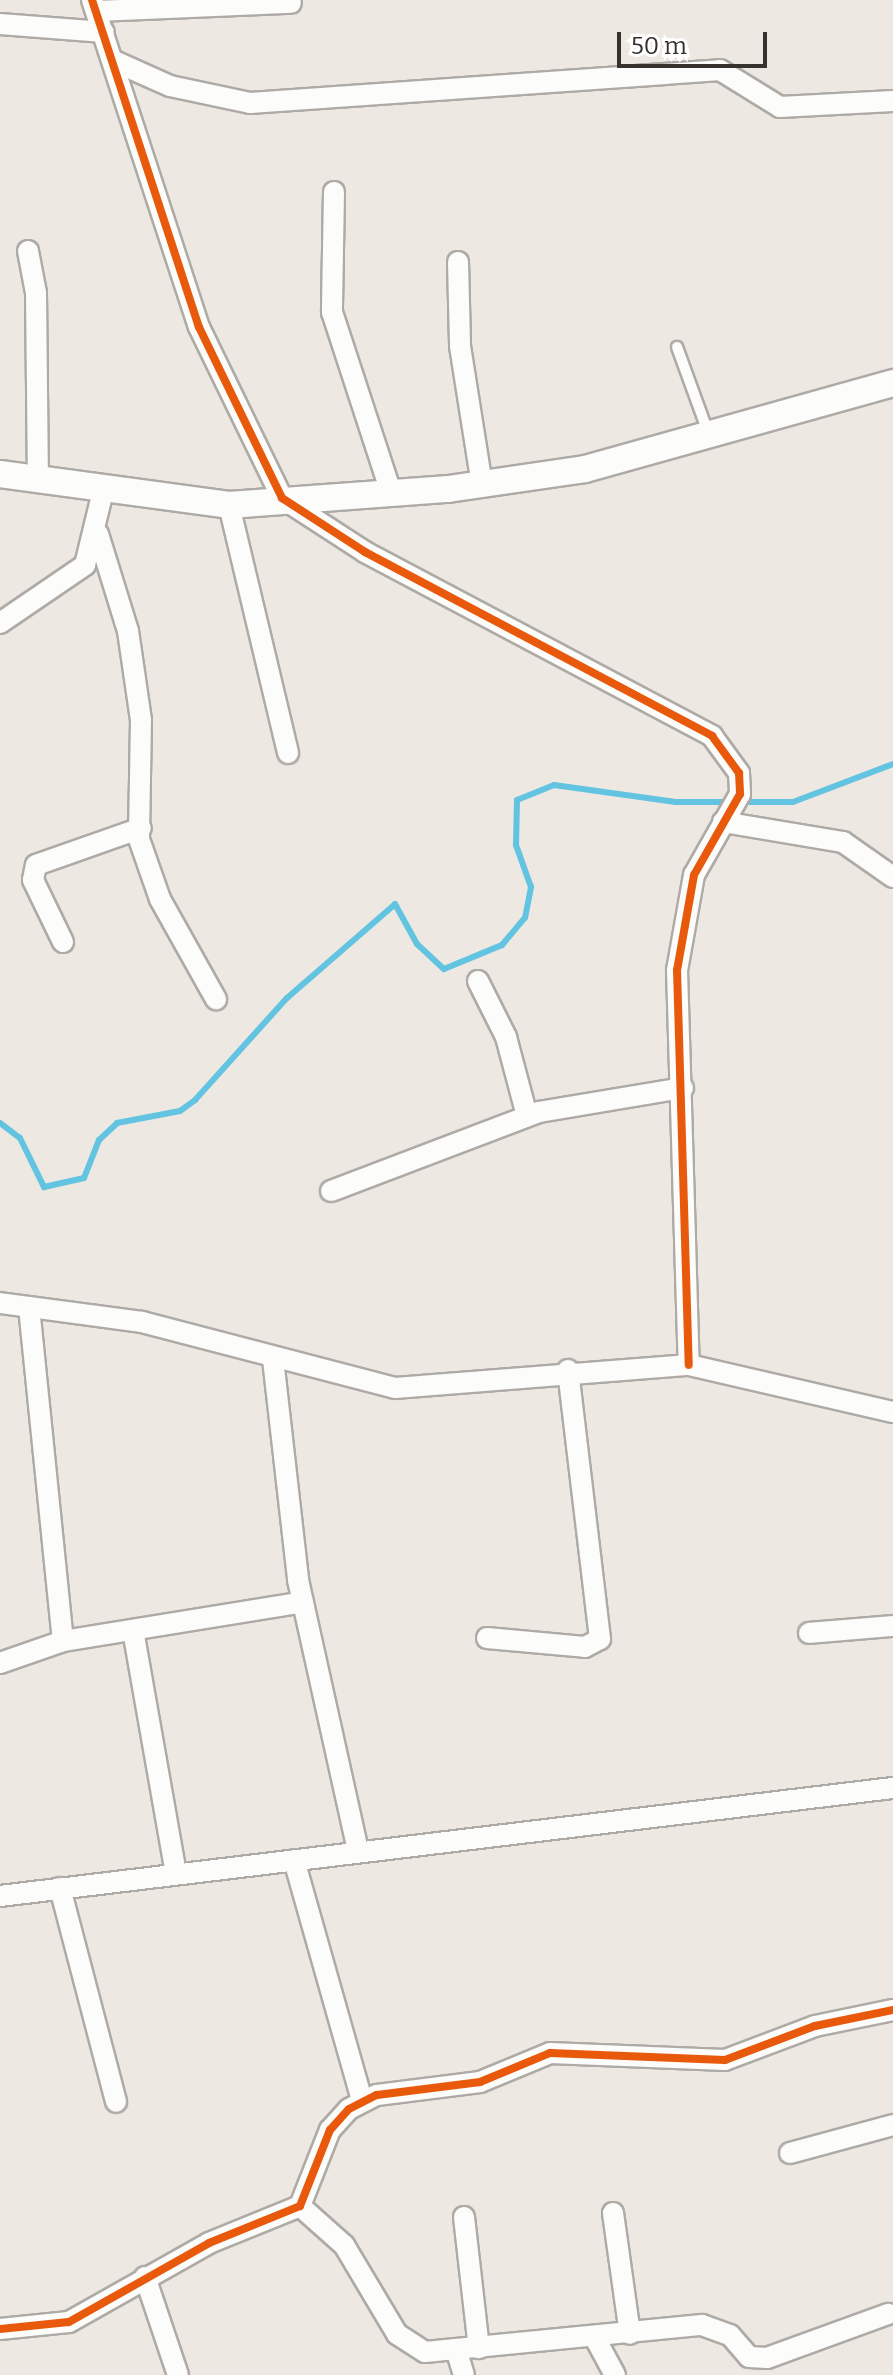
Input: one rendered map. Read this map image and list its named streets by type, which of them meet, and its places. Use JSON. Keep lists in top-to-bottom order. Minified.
{"scale_bar":"50 m"}
